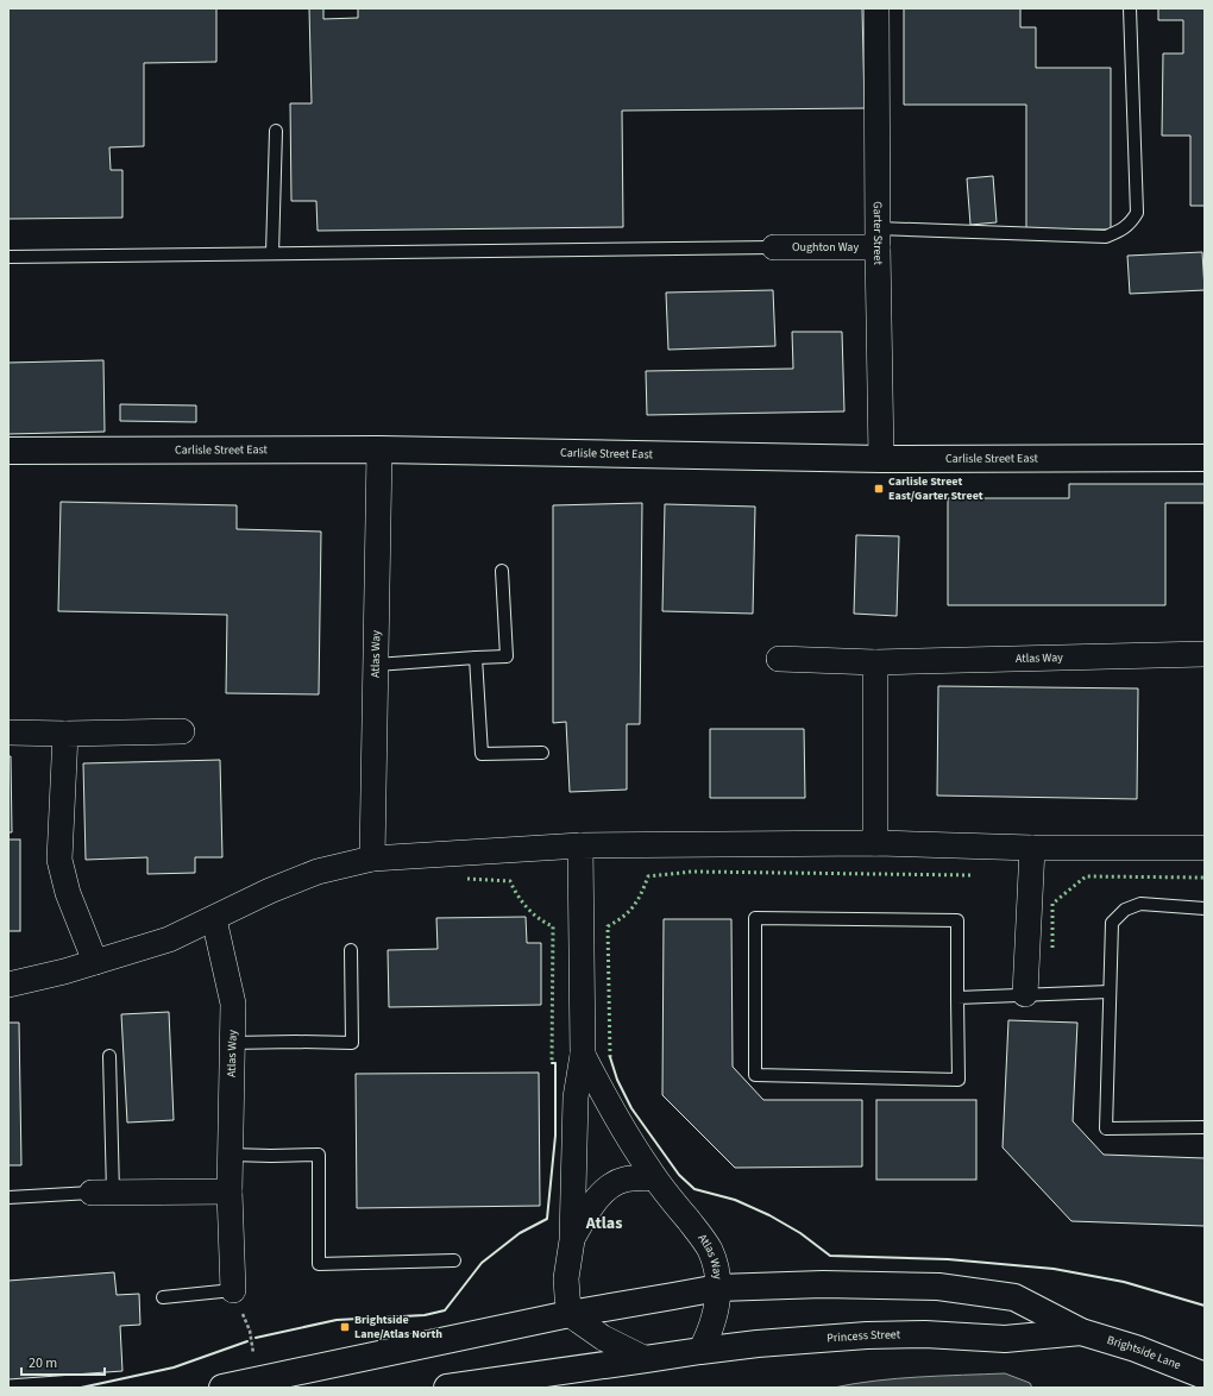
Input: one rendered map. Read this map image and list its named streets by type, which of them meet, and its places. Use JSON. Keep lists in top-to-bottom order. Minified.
{"streets":{"main road":["Carlisle Street East","Princess Street","Brightside Lane"],"street":["Garter Street","Oughton Way","Atlas Way"]},"crossings":[["Garter Street","Oughton Way"],["Garter Street","Carlisle Street East"],["Carlisle Street East","Atlas Way"],["Atlas Way","Princess Street"],["Princess Street","Brightside Lane"]],"districts":["Atlas"],"places":{"transit":["Carlisle Street East/Garter Street","Brightside Lane/Atlas North"]},"scale_bar":"20 m"}
